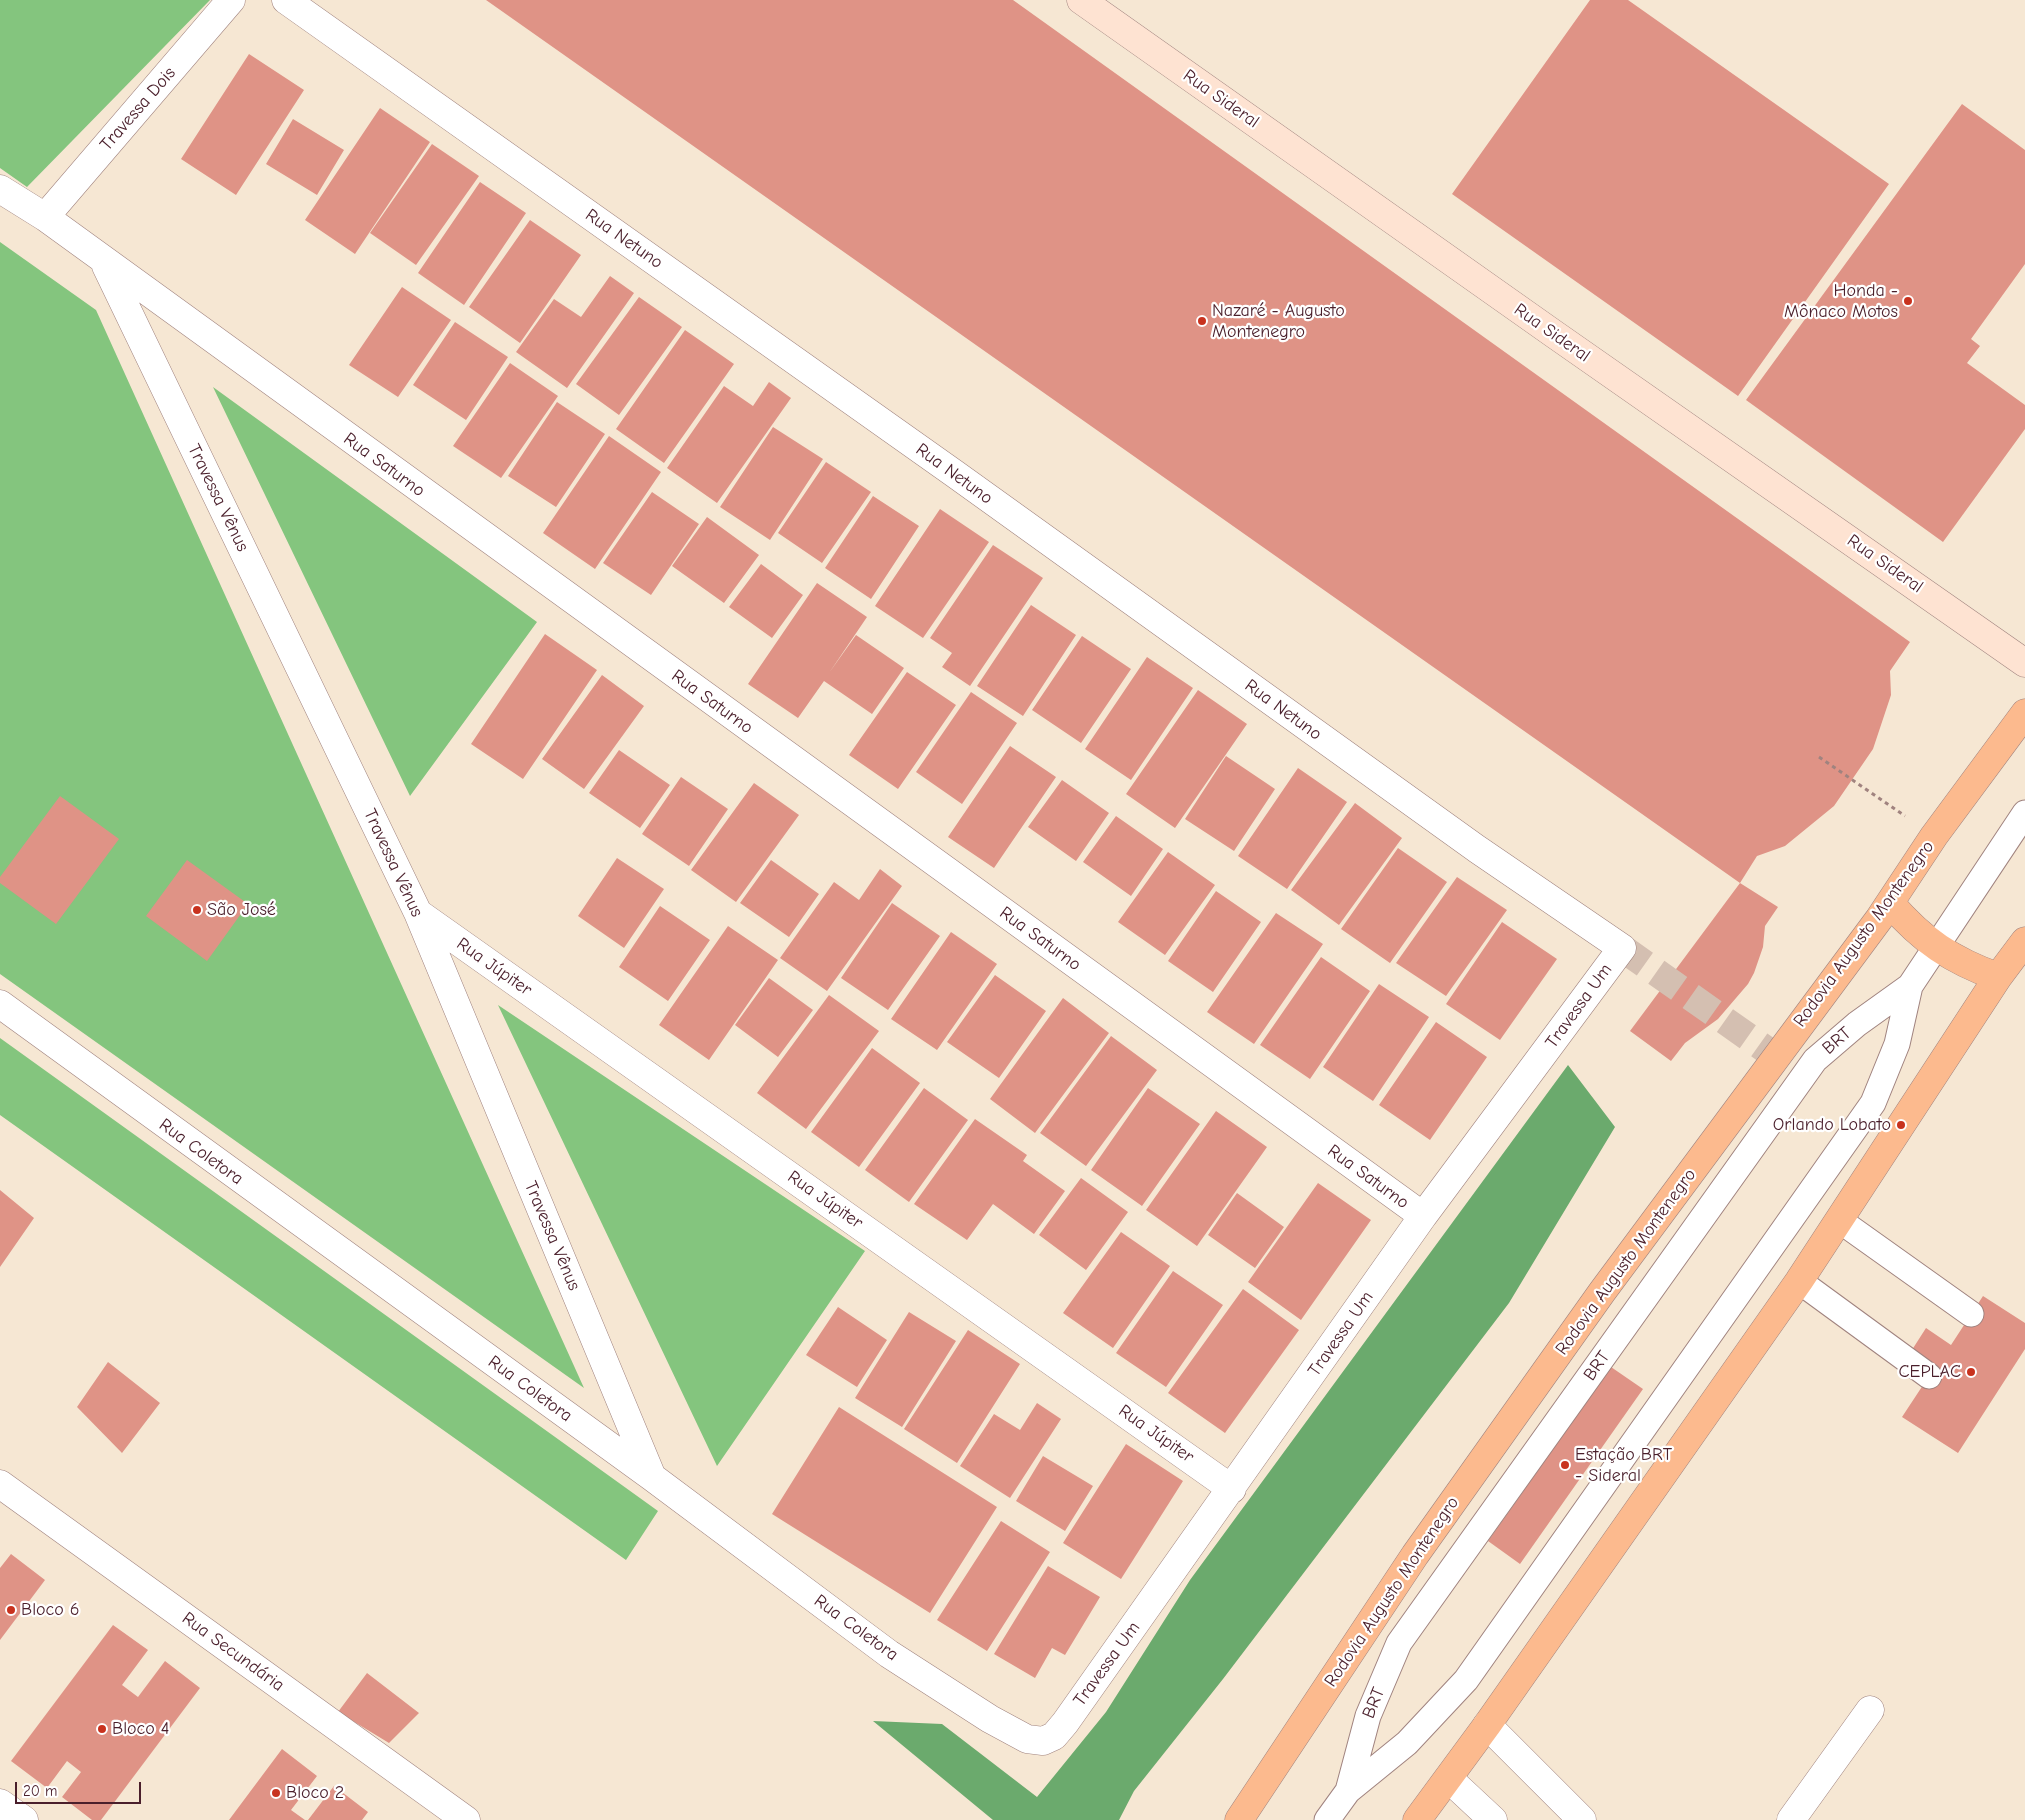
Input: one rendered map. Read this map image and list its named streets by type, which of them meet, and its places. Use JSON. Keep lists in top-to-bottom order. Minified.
{"streets":{"main road":["Rua Sideral","Rodovia Augusto Montenegro"],"street":["Travessa Dois","Rua Netuno","Rua Saturno","Travessa Vênus","Rua Júpiter","Travessa Um","Rua Coletora","Rua Secundária"],"lane":["BRT"]},"crossings":[["Travessa Dois","Rua Saturno"],["Rua Netuno","Travessa Um"],["Rua Saturno","Travessa Vênus"],["Rua Saturno","Travessa Um"],["Travessa Vênus","Rua Júpiter"],["Travessa Vênus","Rua Coletora"],["Rua Júpiter","Travessa Um"],["Travessa Um","Rua Coletora"]],"places":["Honda - Mônaco Motos","Nazaré - Augusto Montenegro","São José","Orlando Lobato","CEPLAC","Estação BRT - Sideral","Bloco 6","Bloco 4","Bloco 2"],"scale_bar":"20 m"}
